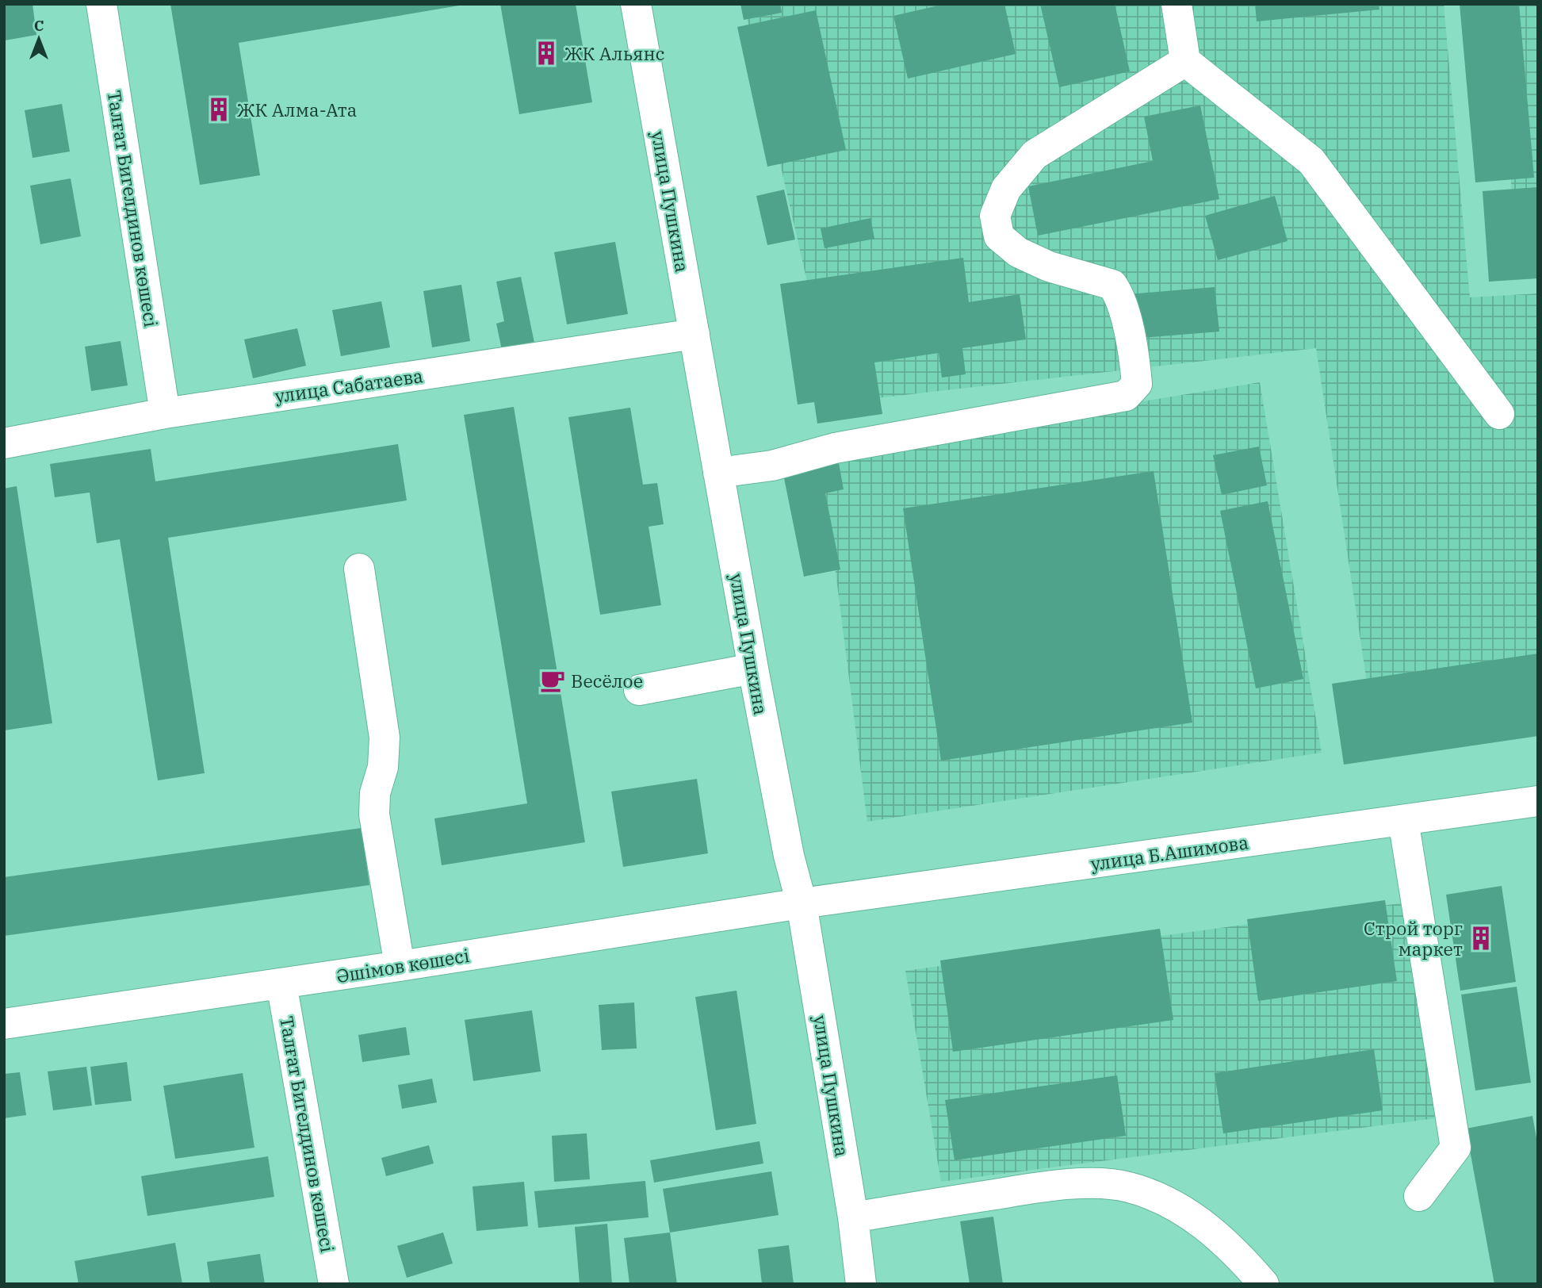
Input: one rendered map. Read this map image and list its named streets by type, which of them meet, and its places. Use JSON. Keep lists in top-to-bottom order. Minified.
{"streets":{"street":["улица Пушкина","Талғат Бигелдинов көшесі","улица Сабатаева","улица Б.Ашимова","Әшімов көшесі"]},"crossings":[["улица Пушкина","улица Сабатаева"],["улица Пушкина","улица Б.Ашимова"],["улица Пушкина","Әшімов көшесі"],["Талғат Бигелдинов көшесі","улица Сабатаева"],["Талғат Бигелдинов көшесі","Әшімов көшесі"],["улица Б.Ашимова","Әшімов көшесі"]],"places":{"building":["ЖК Альянс","ЖК Алма-Ата","Строй торг маркет"],"cafe":["Весёлое"]},"north":"top"}
